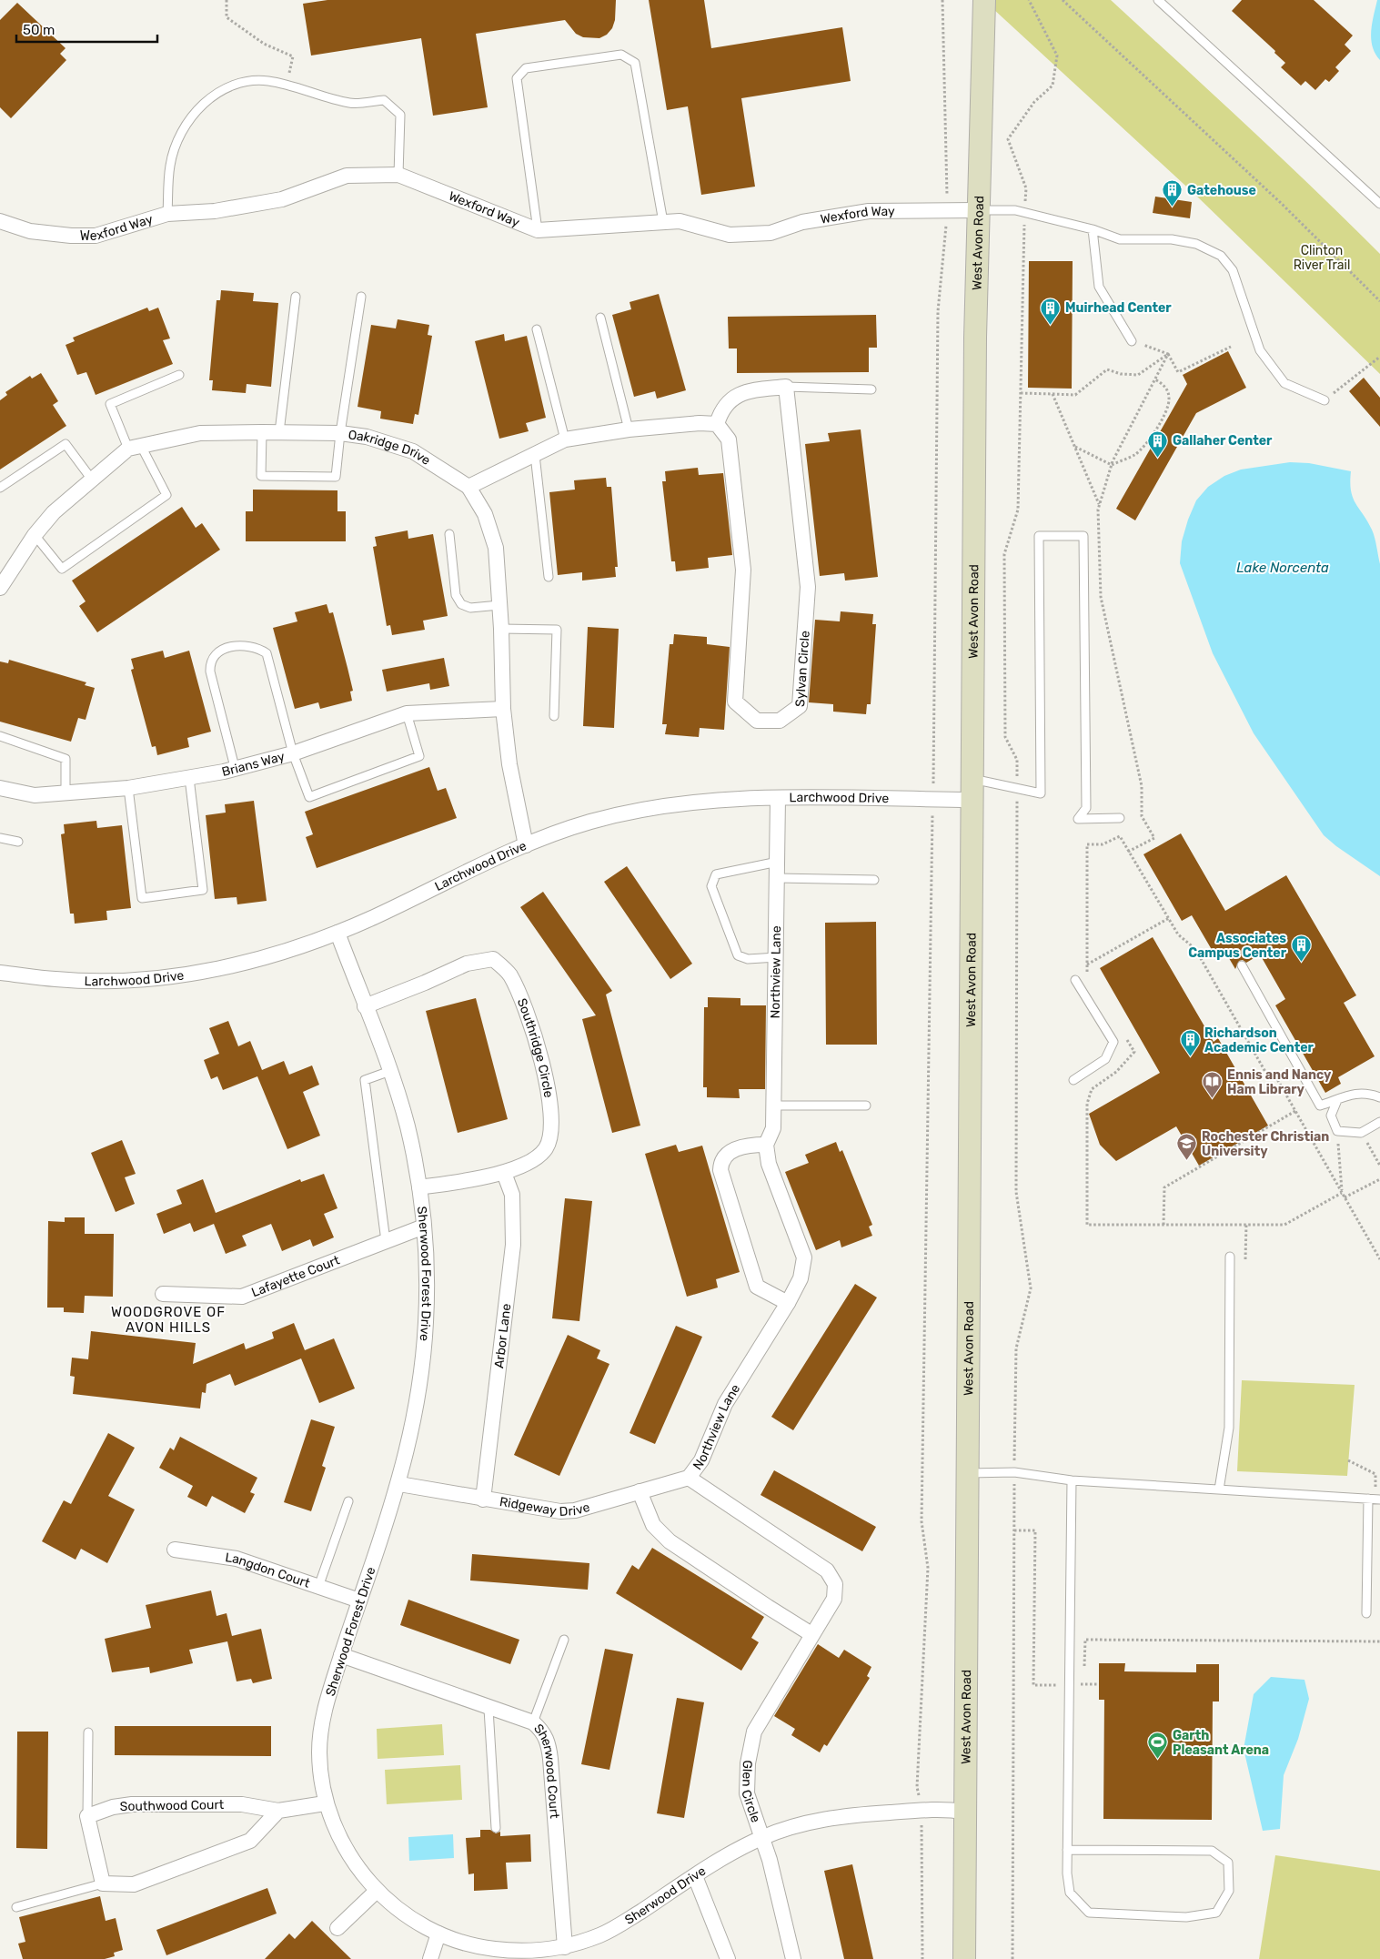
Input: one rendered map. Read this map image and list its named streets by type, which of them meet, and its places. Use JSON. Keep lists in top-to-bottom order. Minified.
{"streets":{"main road":["West Avon Road"],"street":["Wexford Way","Oakridge Drive","Sylvan Circle","Brians Way","Larchwood Drive","Northview Lane","Southridge Circle","Sherwood Forest Drive","Lafayette Court","Arbor Lane","Ridgeway Drive","Langdon Court","Sherwood Court","Glen Circle","Southwood Court","Sherwood Drive"]},"crossings":[["Wexford Way","West Avon Road"],["West Avon Road","Larchwood Drive"],["West Avon Road","Sherwood Drive"],["Oakridge Drive","Brians Way"],["Oakridge Drive","Larchwood Drive"],["Larchwood Drive","Northview Lane"],["Larchwood Drive","Sherwood Forest Drive"],["Northview Lane","Ridgeway Drive"],["Northview Lane","Glen Circle"],["Southridge Circle","Sherwood Forest Drive"],["Southridge Circle","Arbor Lane"],["Sherwood Forest Drive","Lafayette Court"],["Sherwood Forest Drive","Ridgeway Drive"],["Sherwood Forest Drive","Langdon Court"],["Sherwood Forest Drive","Sherwood Court"],["Sherwood Forest Drive","Southwood Court"],["Sherwood Forest Drive","Sherwood Drive"],["Arbor Lane","Ridgeway Drive"],["Sherwood Court","Sherwood Drive"],["Glen Circle","Sherwood Drive"],["Southwood Court","Sherwood Drive"]],"districts":["WOODGROVE OF AVON HILLS"],"water":["Lake Norcenta"],"parks":["Clinton River Trail"],"places":{"building":["Gatehouse","Muirhead Center","Gallaher Center","Associates Campus Center","Richardson Academic Center"],"library":["Ennis and Nancy Ham Library"],"school or university":["Rochester Christian University"],"sports":["Garth Pleasant Arena"]},"scale_bar":"50 m"}
